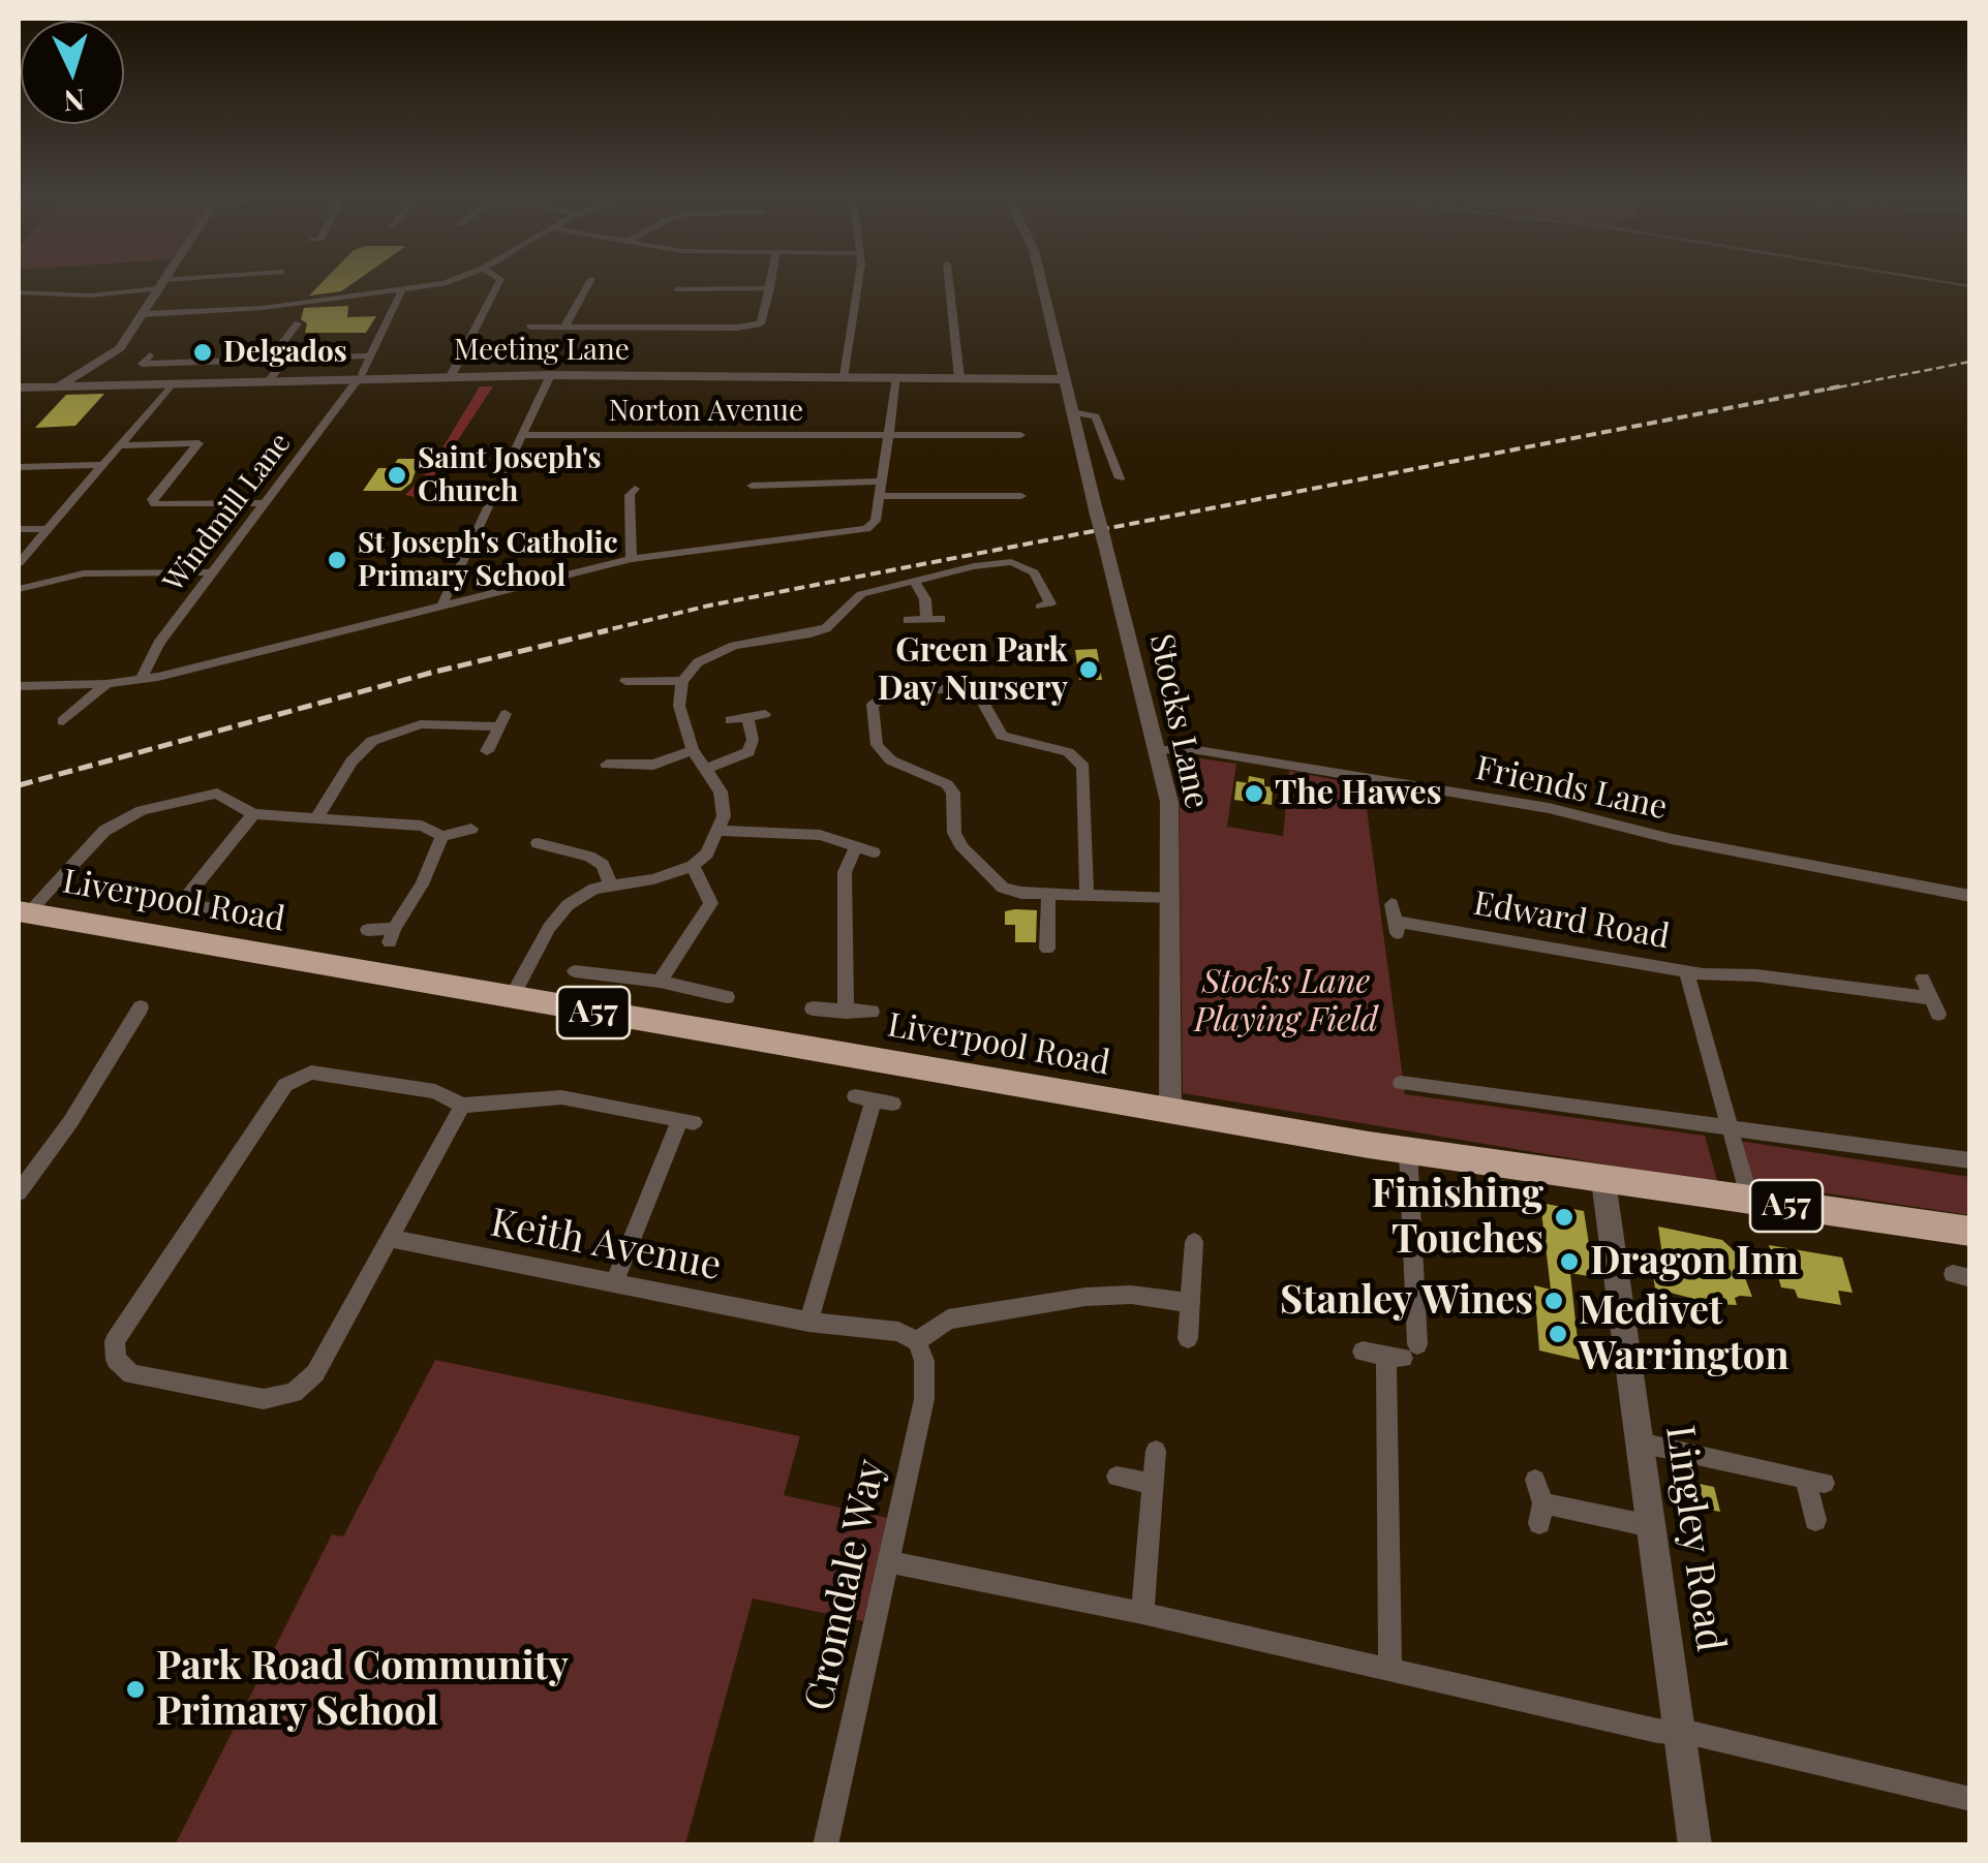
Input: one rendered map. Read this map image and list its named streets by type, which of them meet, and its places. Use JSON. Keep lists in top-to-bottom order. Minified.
{"streets":{"highway":["Liverpool Road","A57"],"street":["Meeting Lane","Norton Avenue","Windmill Lane","Stocks Lane","Friends Lane","Edward Road","Keith Avenue","Lingley Road","Cromdale Way"]},"crossings":[["Meeting Lane","Windmill Lane"],["Meeting Lane","Stocks Lane"],["Stocks Lane","Friends Lane"],["Stocks Lane","Liverpool Road"],["Liverpool Road","Edward Road"],["Liverpool Road","Lingley Road"],["Keith Avenue","Cromdale Way"]],"parks":["Stocks Lane Playing Field"],"places":["Delgados","Saint Joseph's Church","St Joseph's Catholic Primary School","Green Park Day Nursery","The Hawes","Finishing Touches","Dragon Inn","Stanley Wines","Medivet Warrington","Park Road Community Primary School"],"north":"bottom"}
